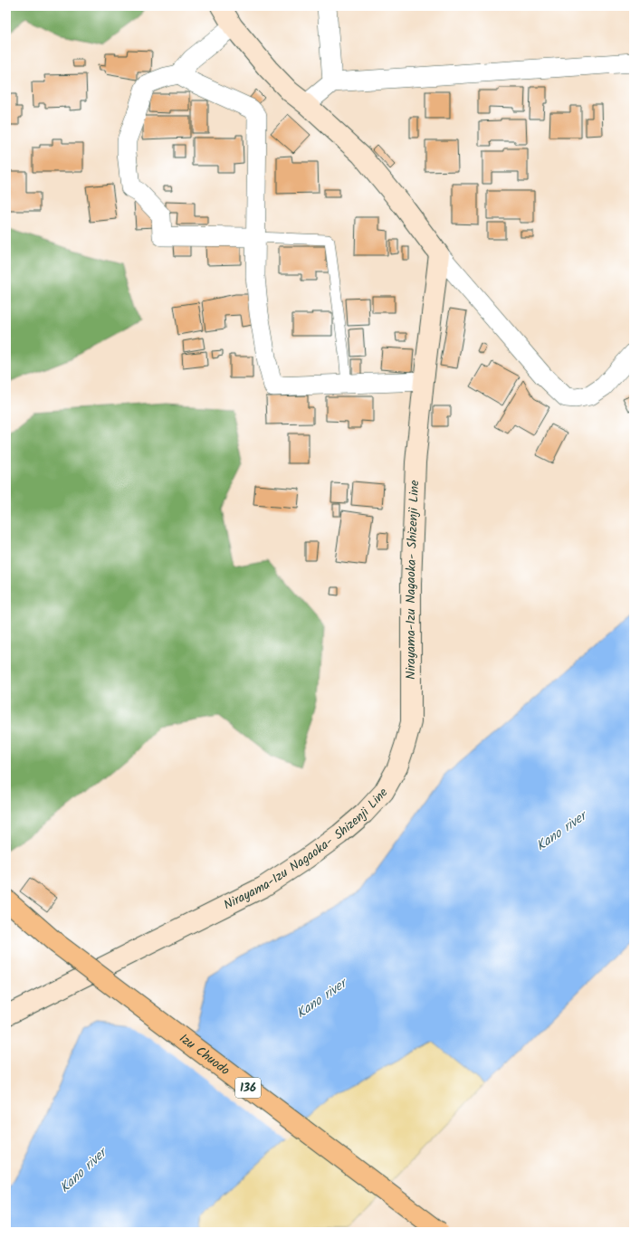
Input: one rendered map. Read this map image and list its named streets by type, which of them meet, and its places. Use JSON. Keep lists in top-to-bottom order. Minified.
{"streets":{"highway":["Izu Chuodo","136"],"main road":["Nirayama-Izu Nagaoka- Shizenji Line"]},"water":["Kano river"]}
